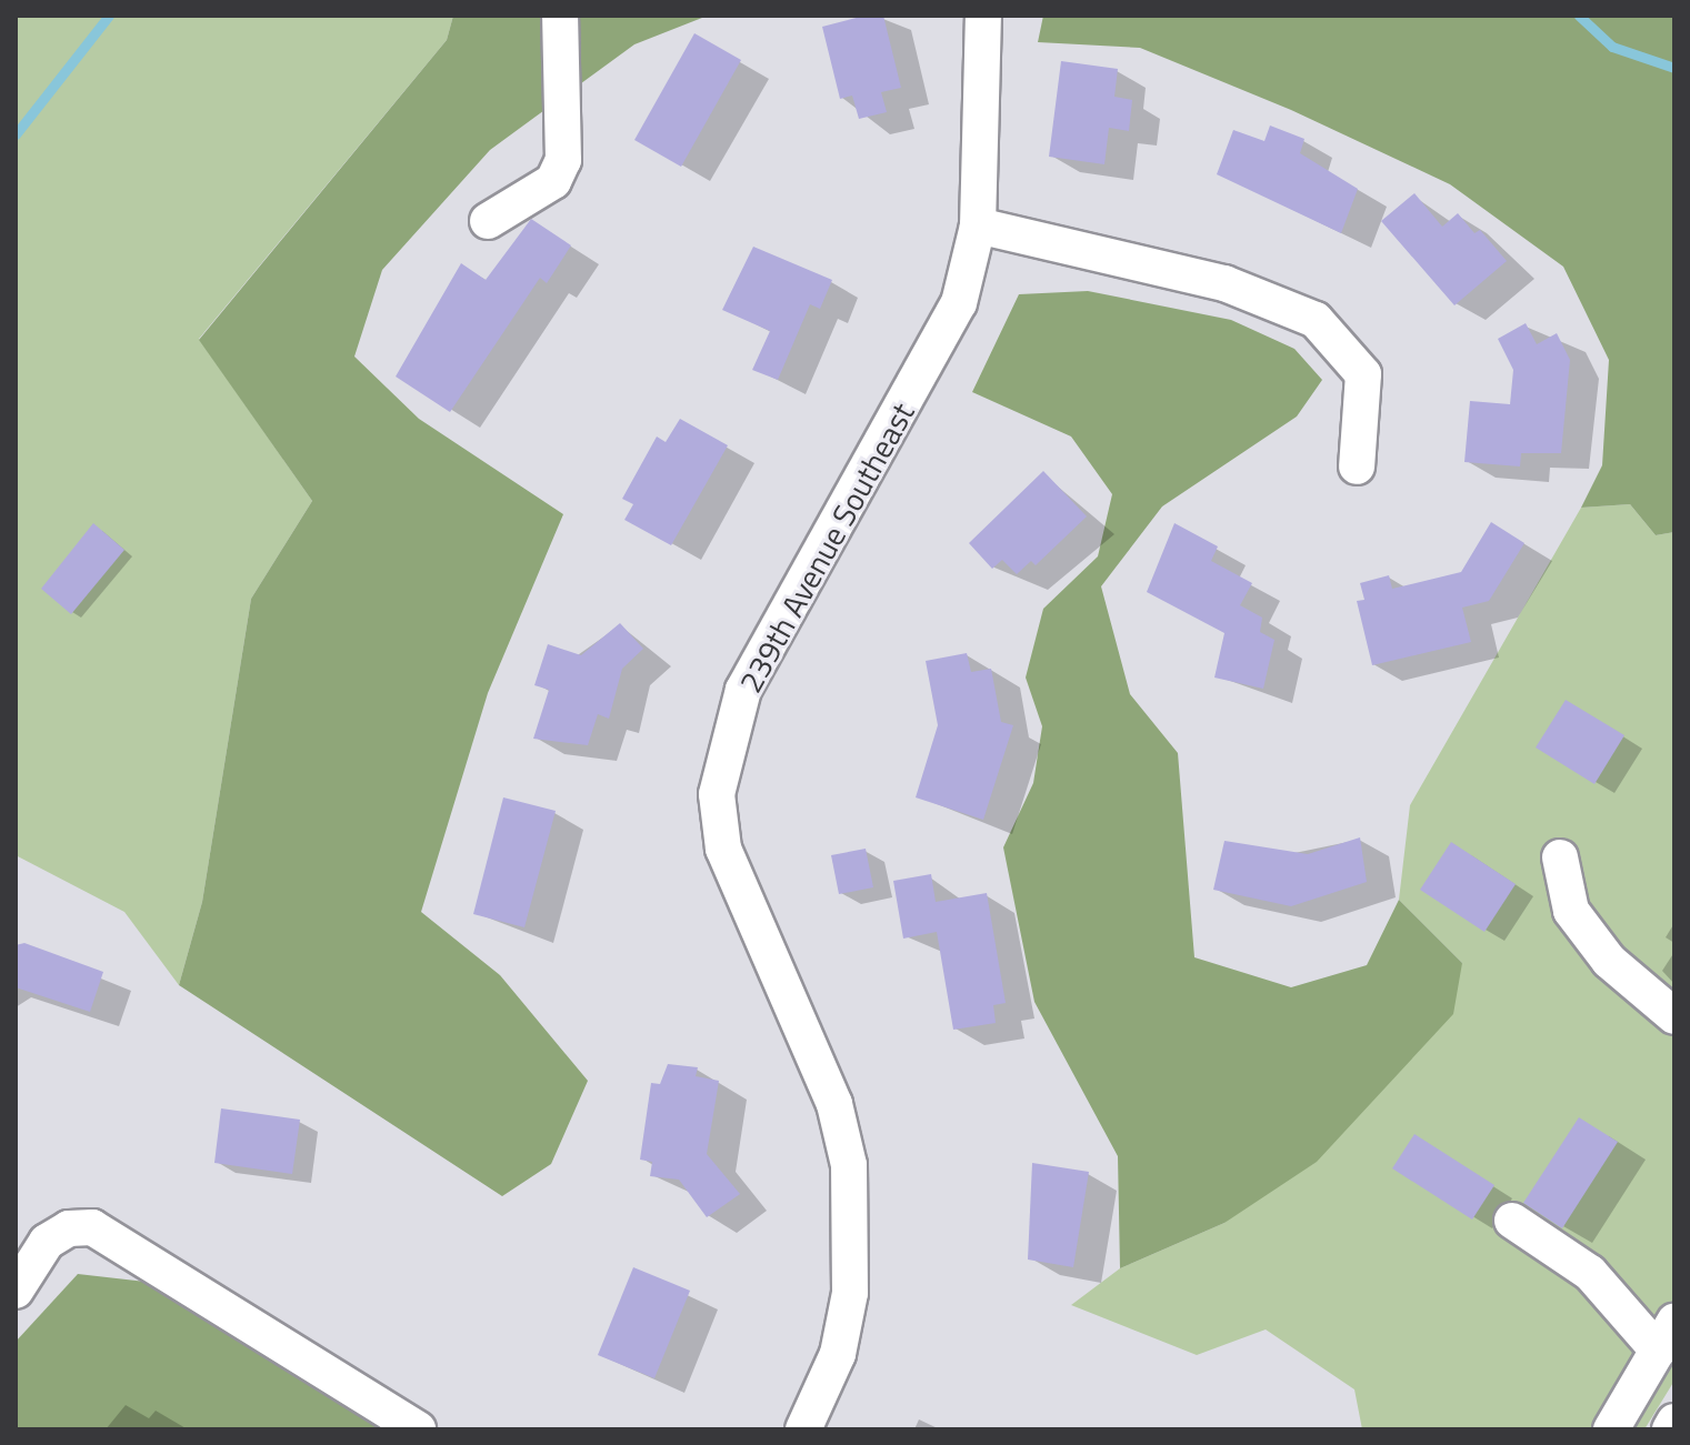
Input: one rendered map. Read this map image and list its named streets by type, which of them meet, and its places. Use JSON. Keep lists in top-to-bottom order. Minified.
{"streets":{"street":["239th Avenue Southeast"]}}
